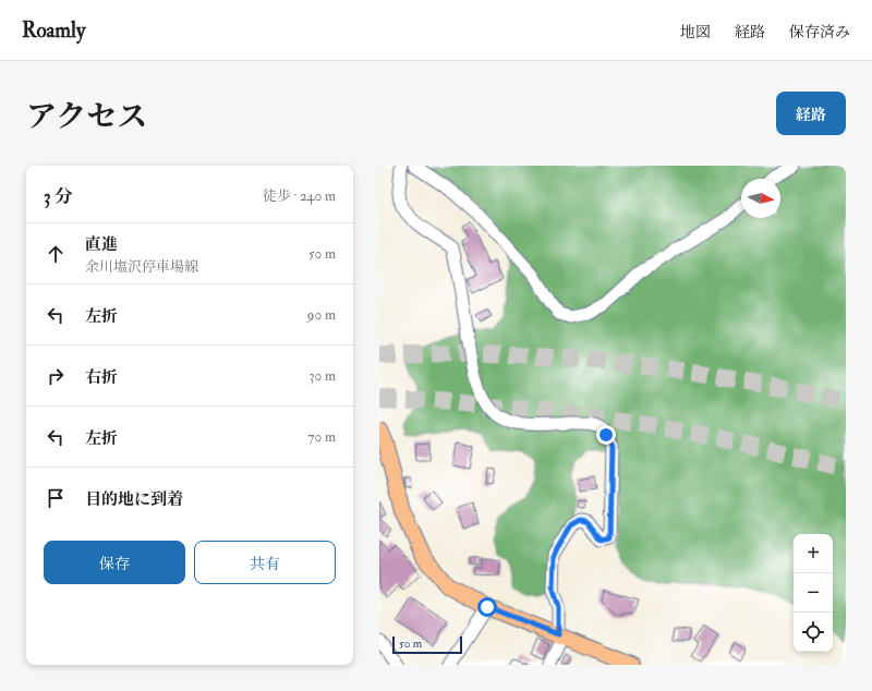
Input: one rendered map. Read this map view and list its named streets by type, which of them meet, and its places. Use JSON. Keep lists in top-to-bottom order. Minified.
{"scale_bar":"50 m","north":"right","page":{"header":"Roamly","nav":["地図","経路","保存済み"],"title":"アクセス","buttons":["経路",["保存","共有"]],"heading":["3 分","徒歩 · 240 m"],"list":[["直進","余川塩沢停車場線","50 m"],["左折","90 m"],["右折","30 m"],["左折","70 m"],"目的地に到着"],"map_buttons":["+","−"],"scale":"50 m"}}
